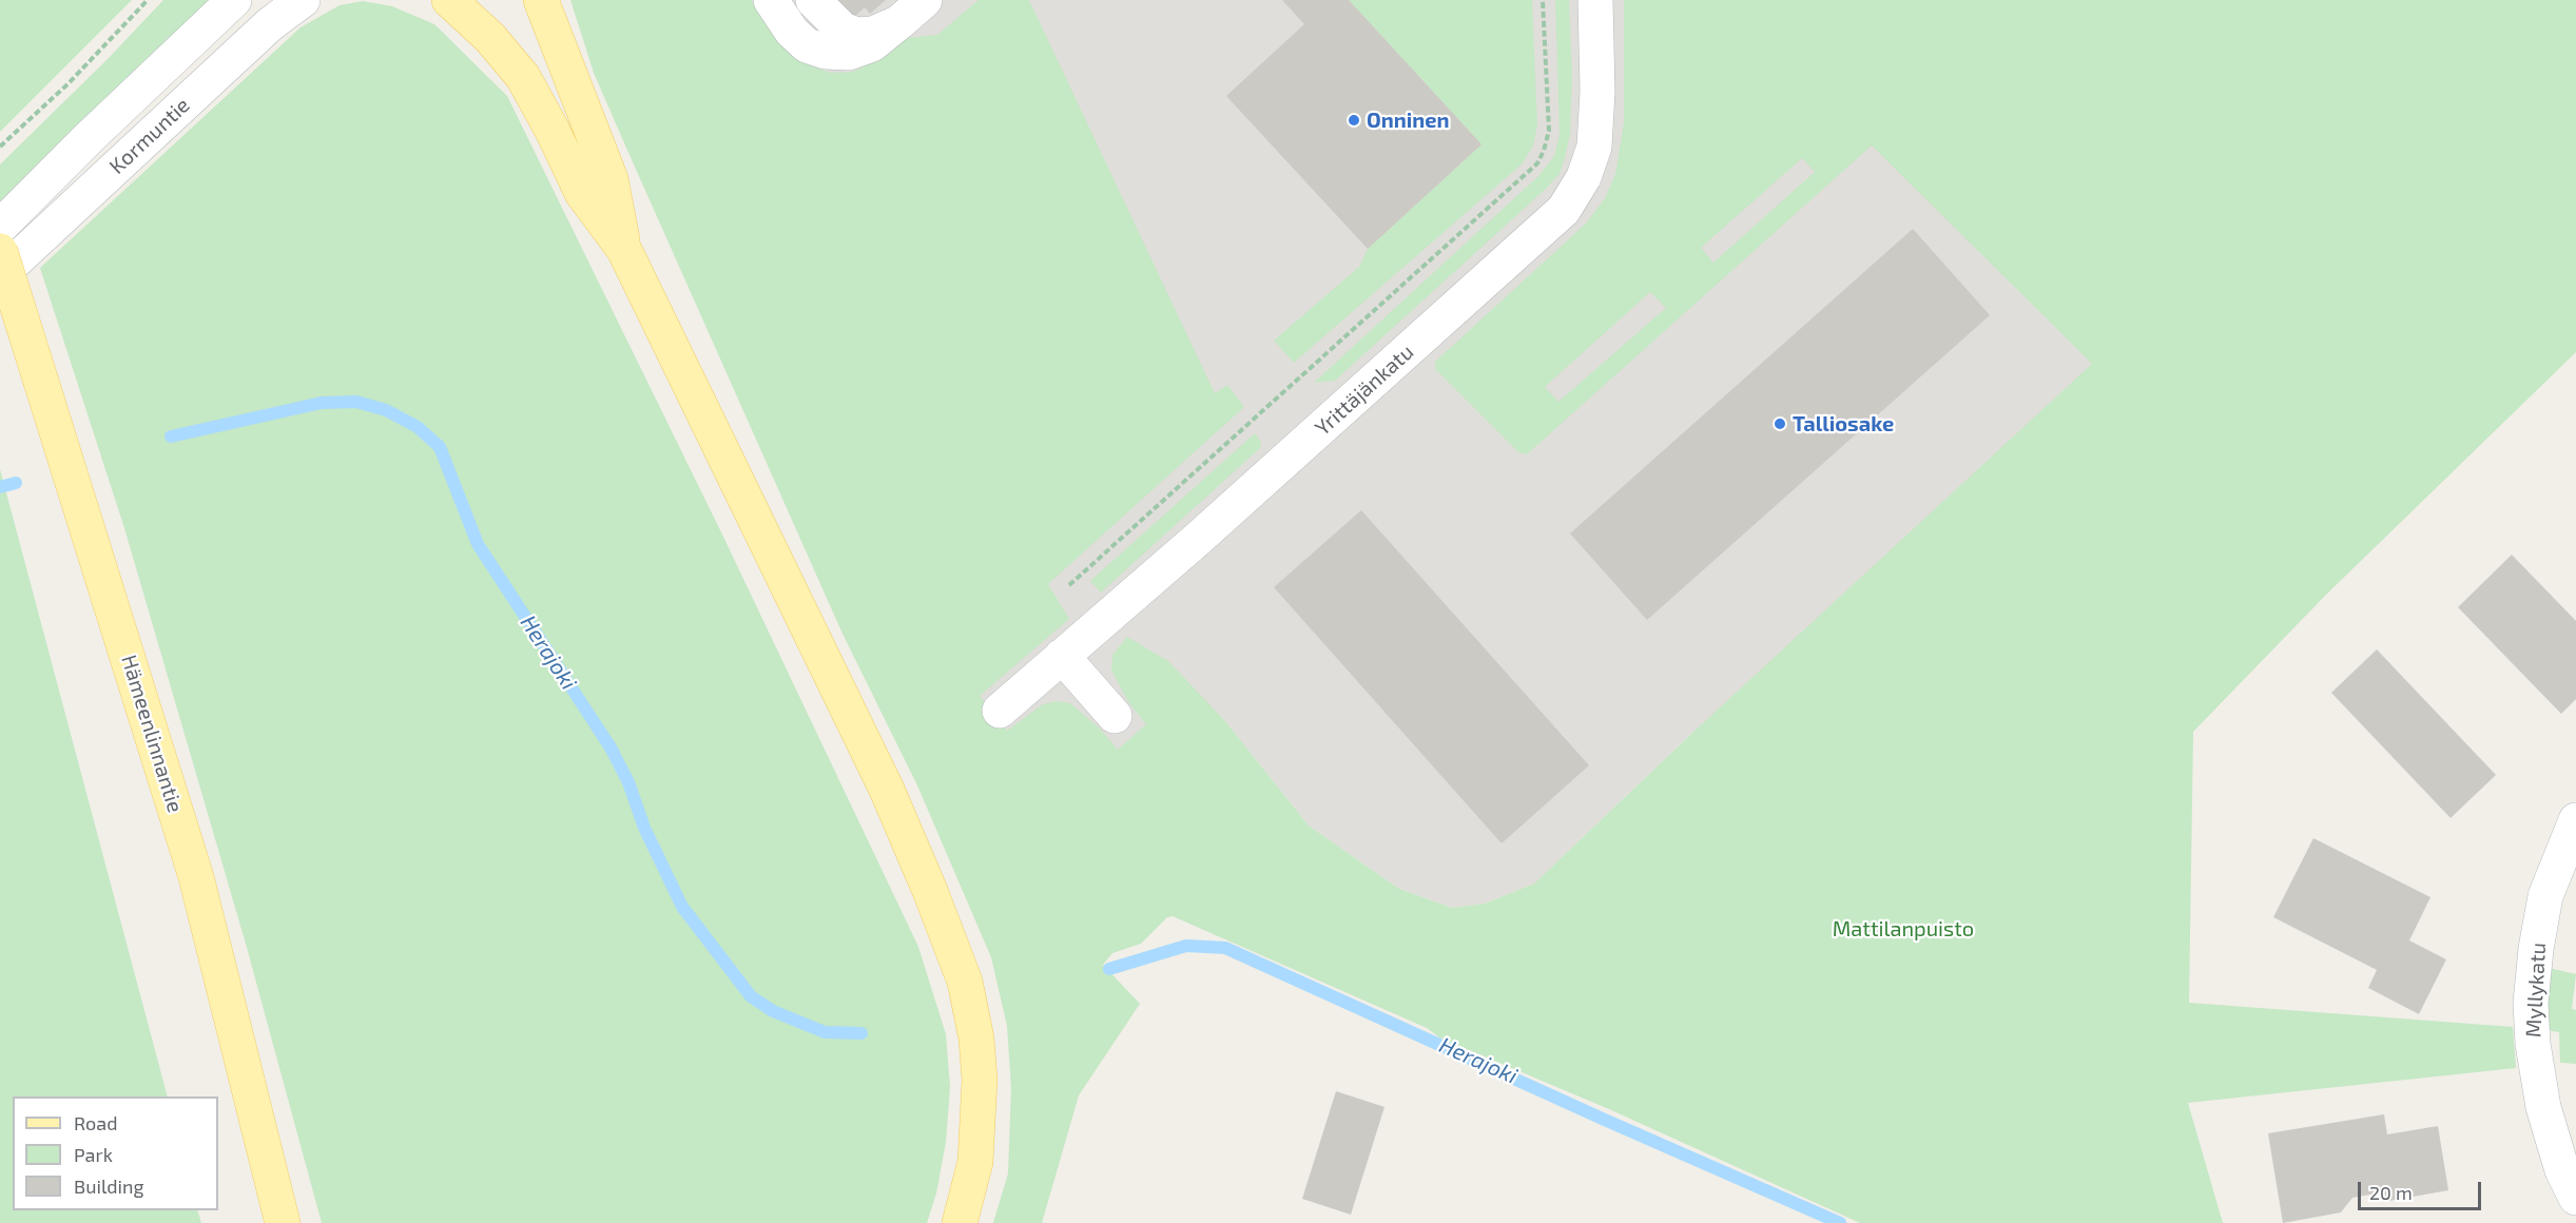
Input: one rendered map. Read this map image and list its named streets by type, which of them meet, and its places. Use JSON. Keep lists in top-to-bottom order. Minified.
{"streets":{"main road":["Hämeenlinnantie"],"street":["Kormuntie","Yrittäjänkatu","Myllykatu"]},"water":["Herajoki"],"parks":["Mattilanpuisto"],"places":["Onninen","Talliosake"],"legend":["Road","Park","Building"],"scale_bar":"20 m"}
